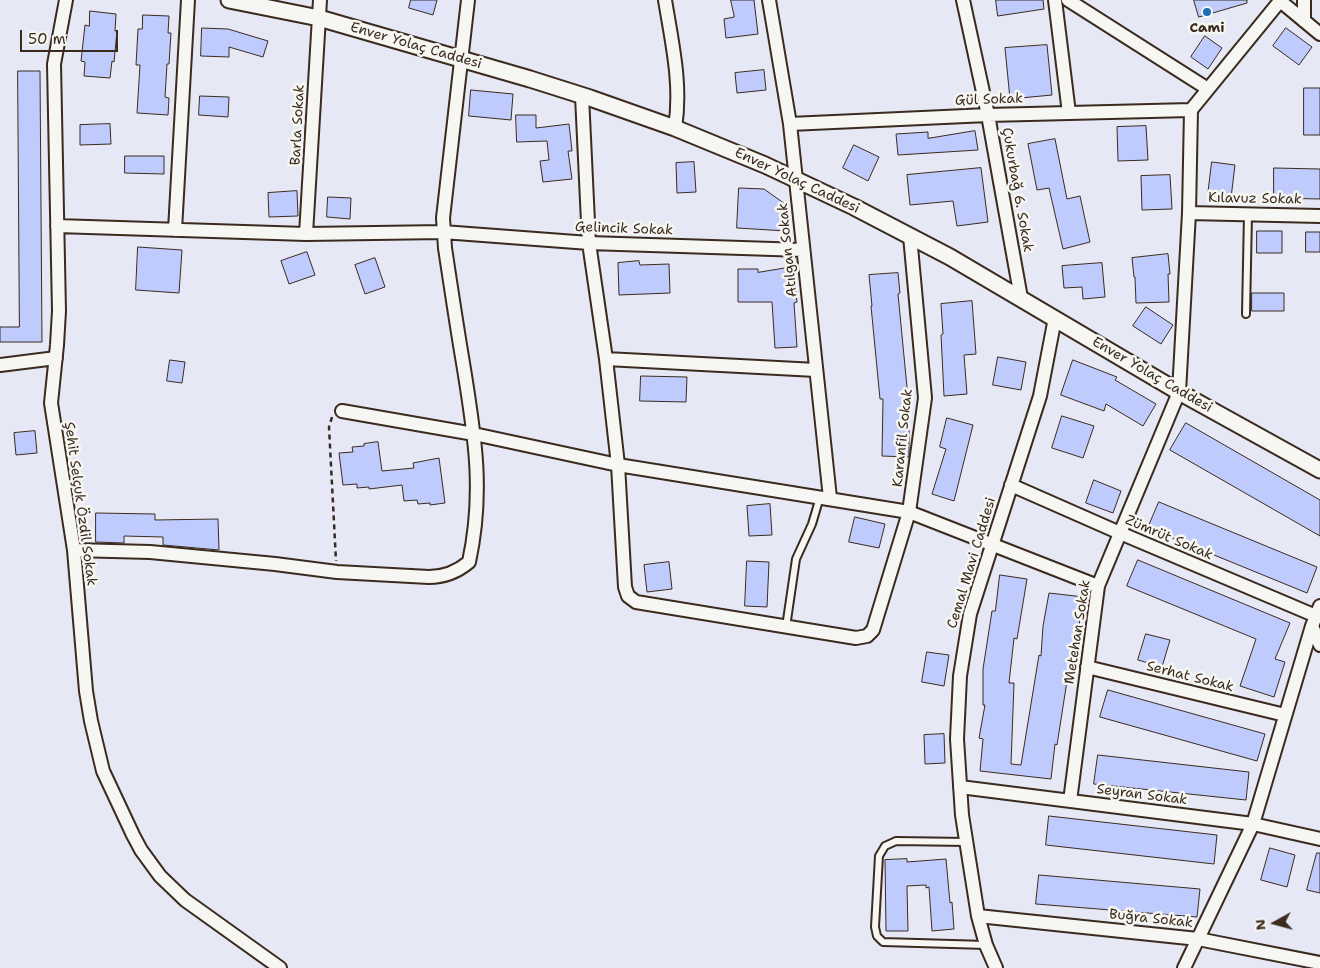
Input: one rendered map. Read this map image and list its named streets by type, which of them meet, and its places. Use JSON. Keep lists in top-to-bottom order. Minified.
{"streets":{"street":["Enver Yolaç Caddesi","Gül Sokak","Barla Sokak","Çukurbağ 6. Sokak","Kılavuz Sokak","Gelincik Sokak","Atılgan Sokak","Karanfil Sokak","Şehit Selçuk Özdil Sokak","Zümrüt Sokak","Cemal Mavi Caddesi","Metehan Sokak","Serhat Sokak","Seyran Sokak","Buğra Sokak"]},"crossings":[["Enver Yolaç Caddesi","Barla Sokak"],["Enver Yolaç Caddesi","Çukurbağ 6. Sokak"],["Enver Yolaç Caddesi","Atılgan Sokak"],["Enver Yolaç Caddesi","Karanfil Sokak"],["Enver Yolaç Caddesi","Cemal Mavi Caddesi"],["Enver Yolaç Caddesi","Metehan Sokak"],["Gül Sokak","Çukurbağ 6. Sokak"],["Gül Sokak","Atılgan Sokak"],["Barla Sokak","Gelincik Sokak"],["Gelincik Sokak","Atılgan Sokak"],["Gelincik Sokak","Şehit Selçuk Özdil Sokak"],["Zümrüt Sokak","Cemal Mavi Caddesi"],["Zümrüt Sokak","Metehan Sokak"],["Cemal Mavi Caddesi","Seyran Sokak"],["Cemal Mavi Caddesi","Buğra Sokak"],["Metehan Sokak","Serhat Sokak"],["Metehan Sokak","Seyran Sokak"]],"places":["Cami"],"scale_bar":"50 m","north":"left"}
